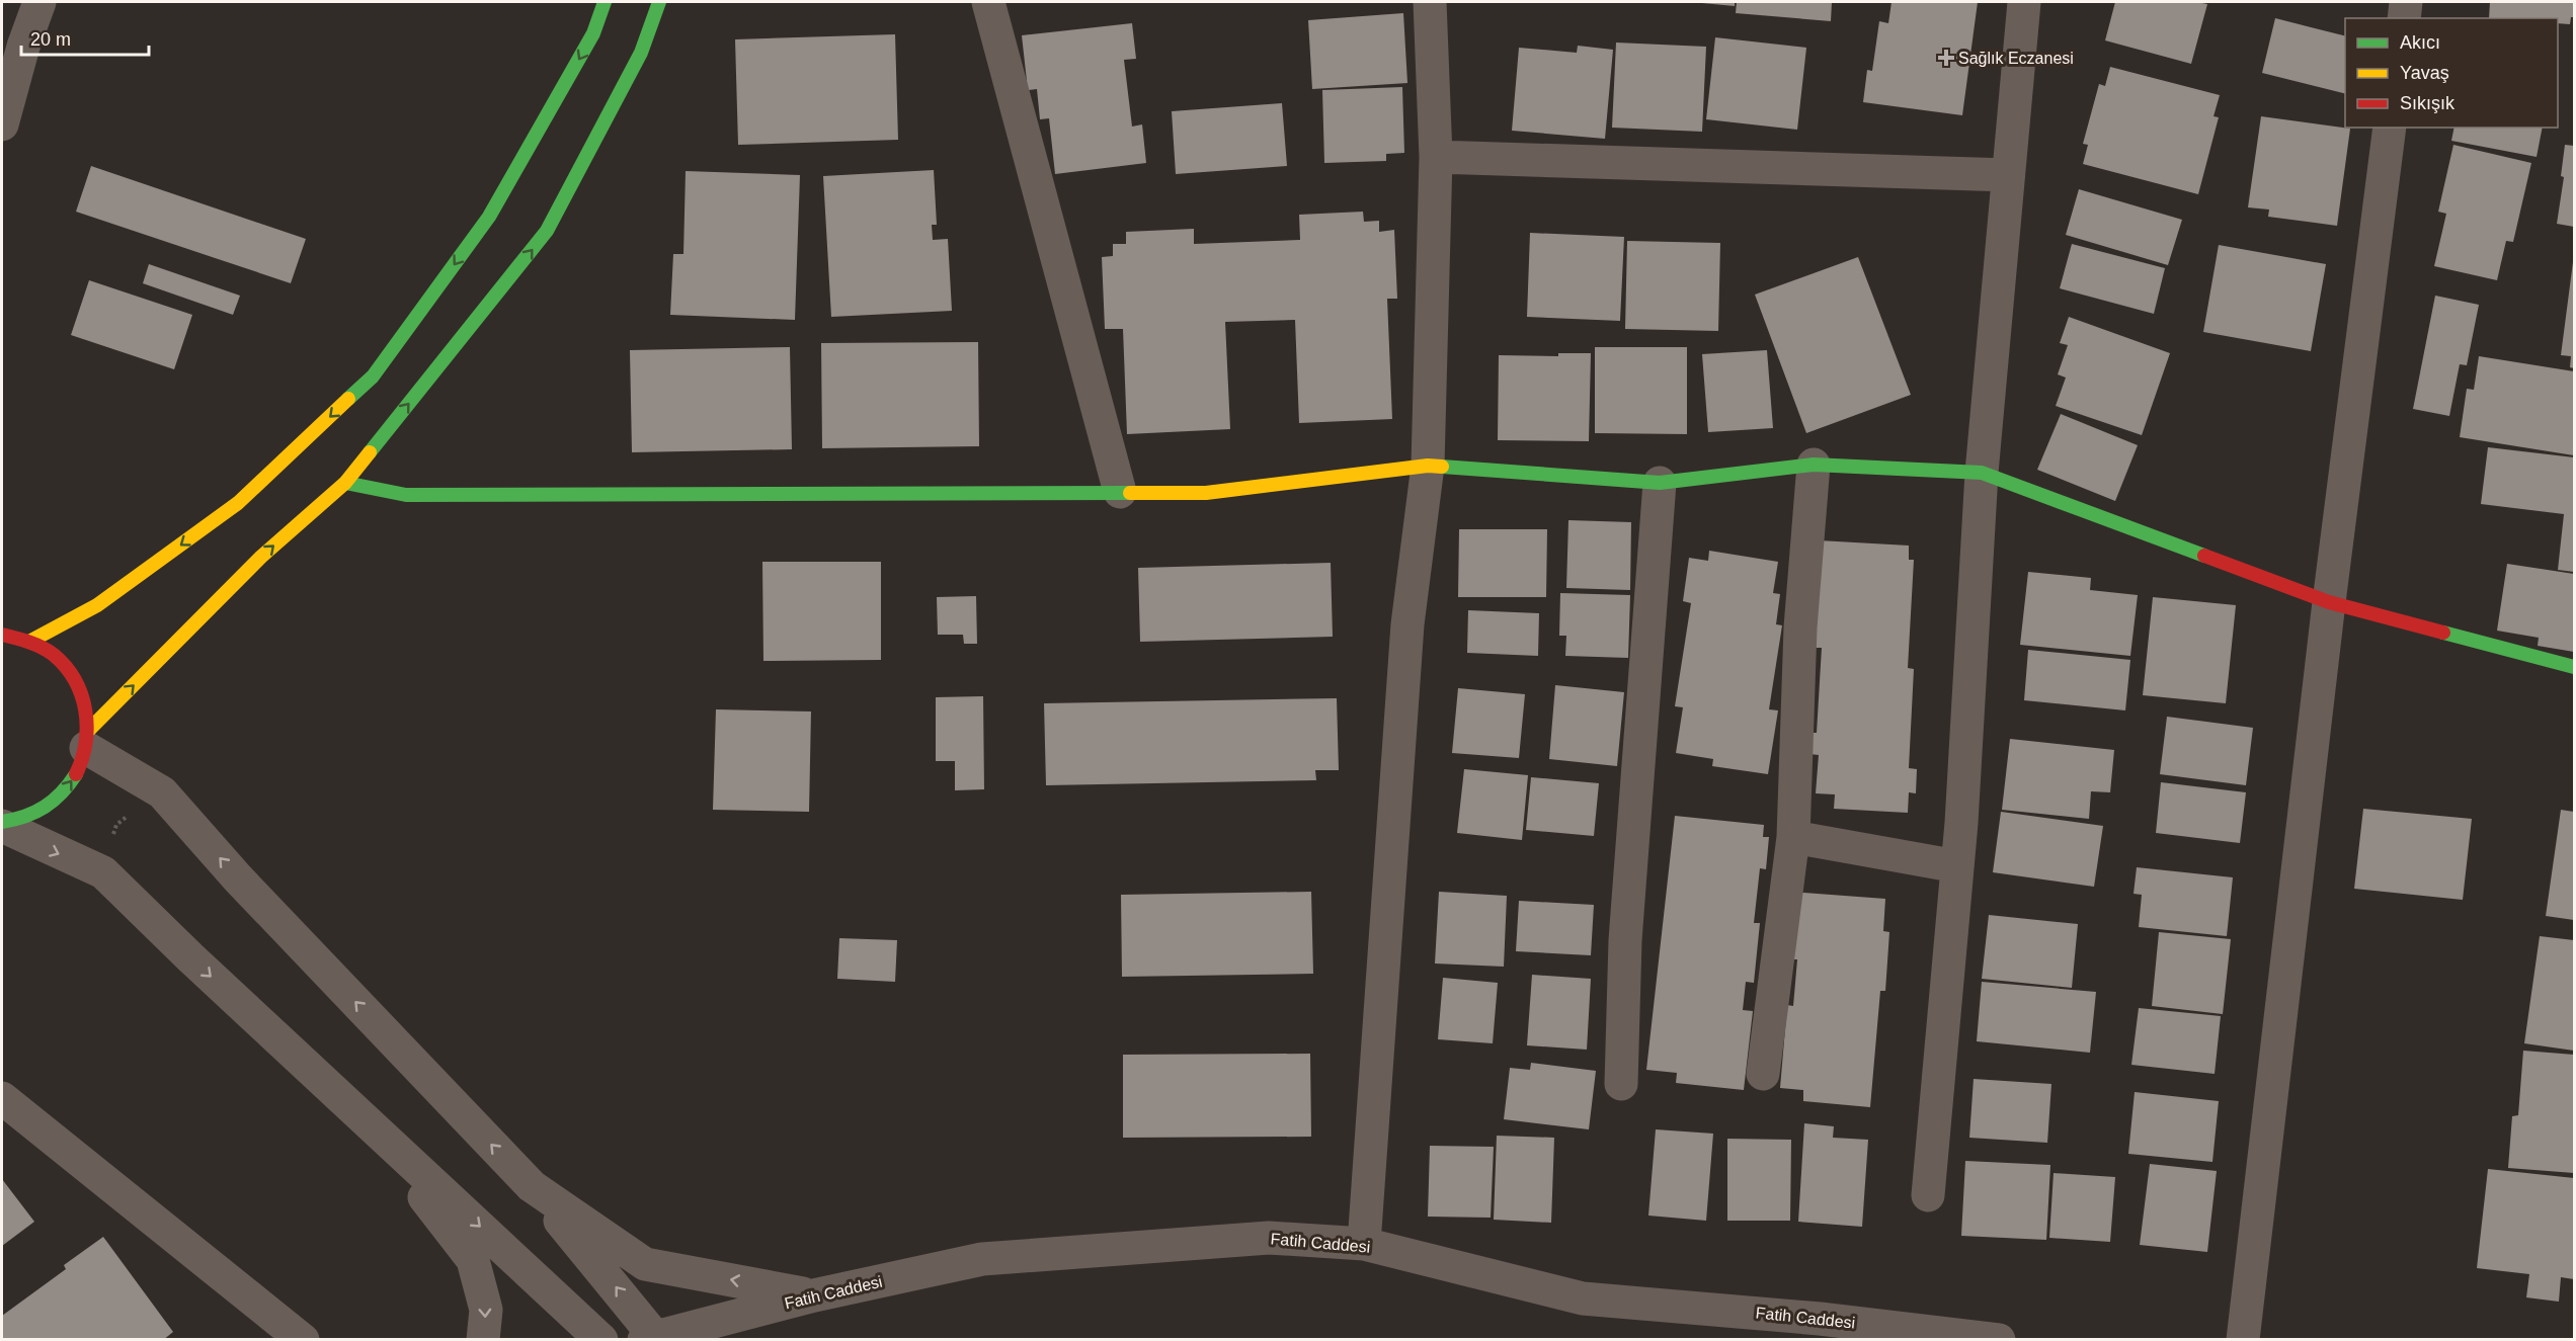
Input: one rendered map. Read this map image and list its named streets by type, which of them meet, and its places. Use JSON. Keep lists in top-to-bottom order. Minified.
{"streets":{"street":["Fatih Caddesi"]},"places":{"health":["Sağlık Eczanesi"]},"legend":["Akıcı","Yavaş","Sıkışık"],"scale_bar":"20 m"}
